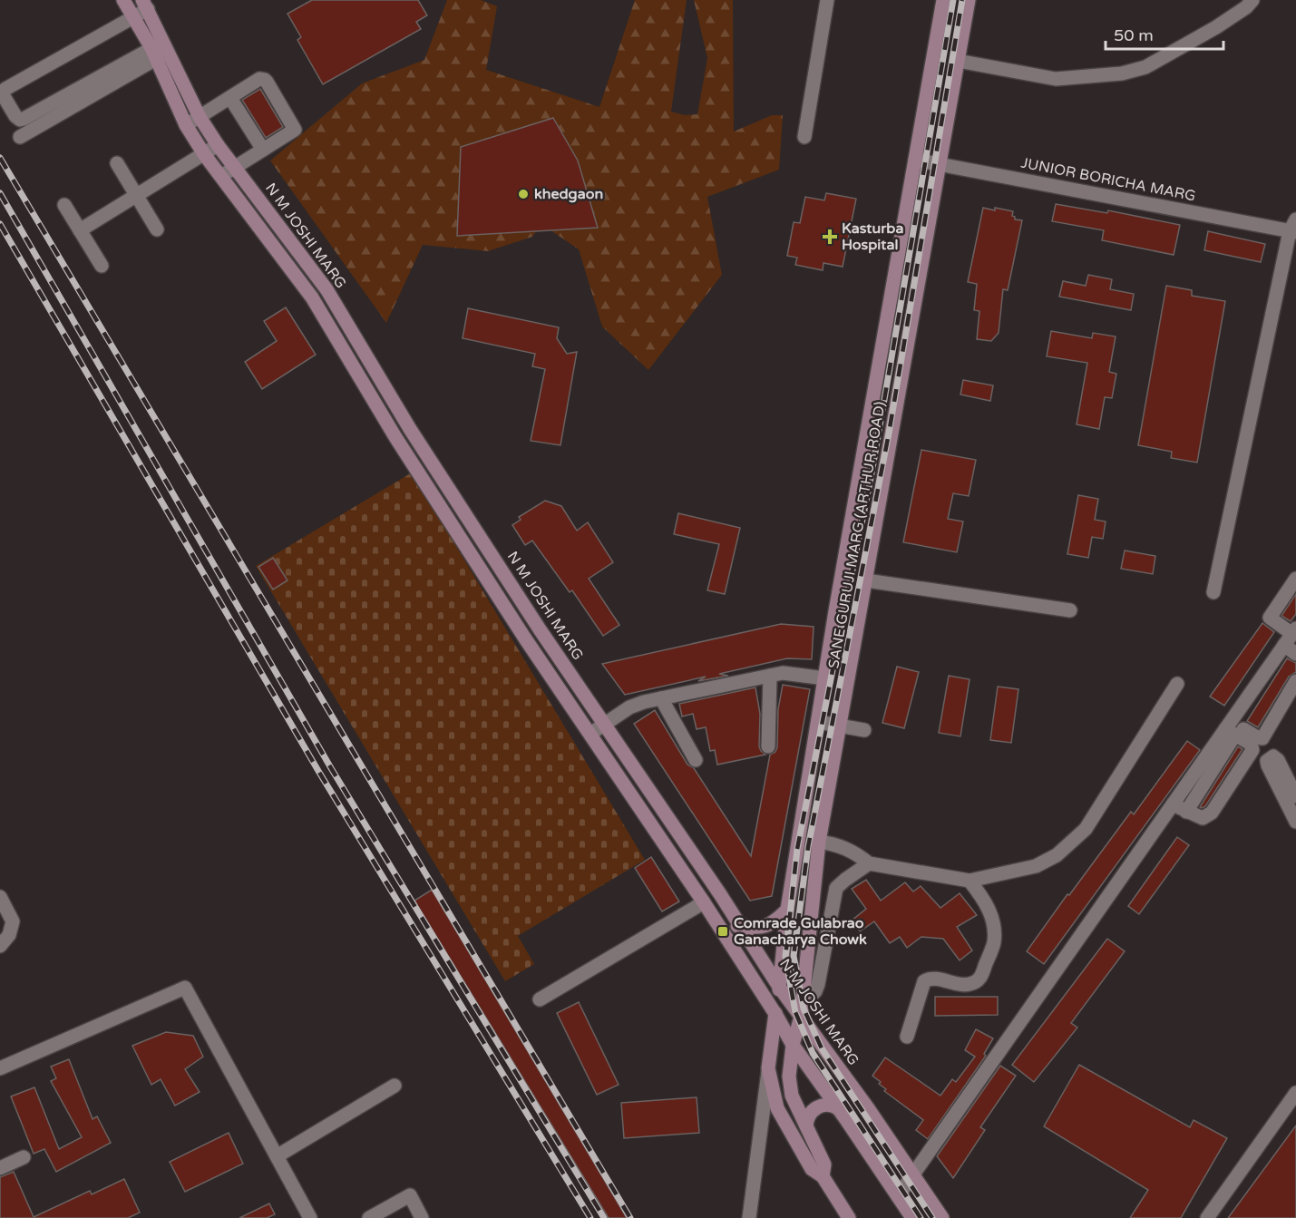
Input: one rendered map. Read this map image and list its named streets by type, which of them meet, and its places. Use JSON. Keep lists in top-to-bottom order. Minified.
{"streets":{"main road":["N M JOSHI MARG","SANE GURUJI MARG (ARTHUR ROAD)"],"street":["JUNIOR BORICHA MARG"]},"crossings":[["JUNIOR BORICHA MARG","SANE GURUJI MARG (ARTHUR ROAD)"],["N M JOSHI MARG","SANE GURUJI MARG (ARTHUR ROAD)"]],"places":{"other":["khedgaon"],"health":["Kasturba Hospital"],"transit":["Comrade Gulabrao Ganacharya Chowk"]},"scale_bar":"50 m"}
